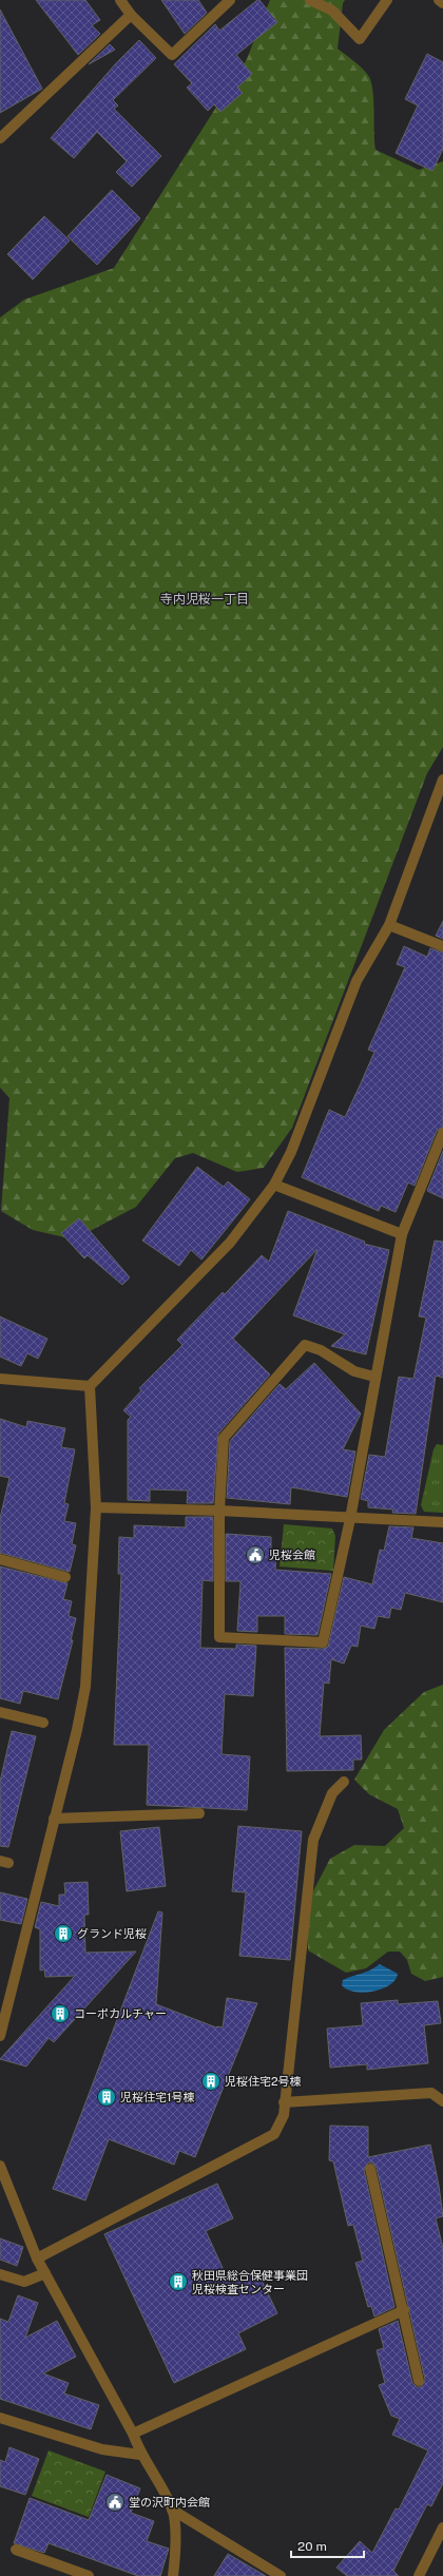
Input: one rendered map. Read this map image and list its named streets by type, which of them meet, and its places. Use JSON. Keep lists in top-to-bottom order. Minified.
{"districts":["寺内児桜一丁目"],"places":{"public building":["児桜会館","堂の沢町内会館"],"building":["グランド児桜","コーポカルチャー","児桜住宅2号棟","児桜住宅1号棟","秋田県総合保健事業団 児桜検査センター"]},"scale_bar":"20 m"}
